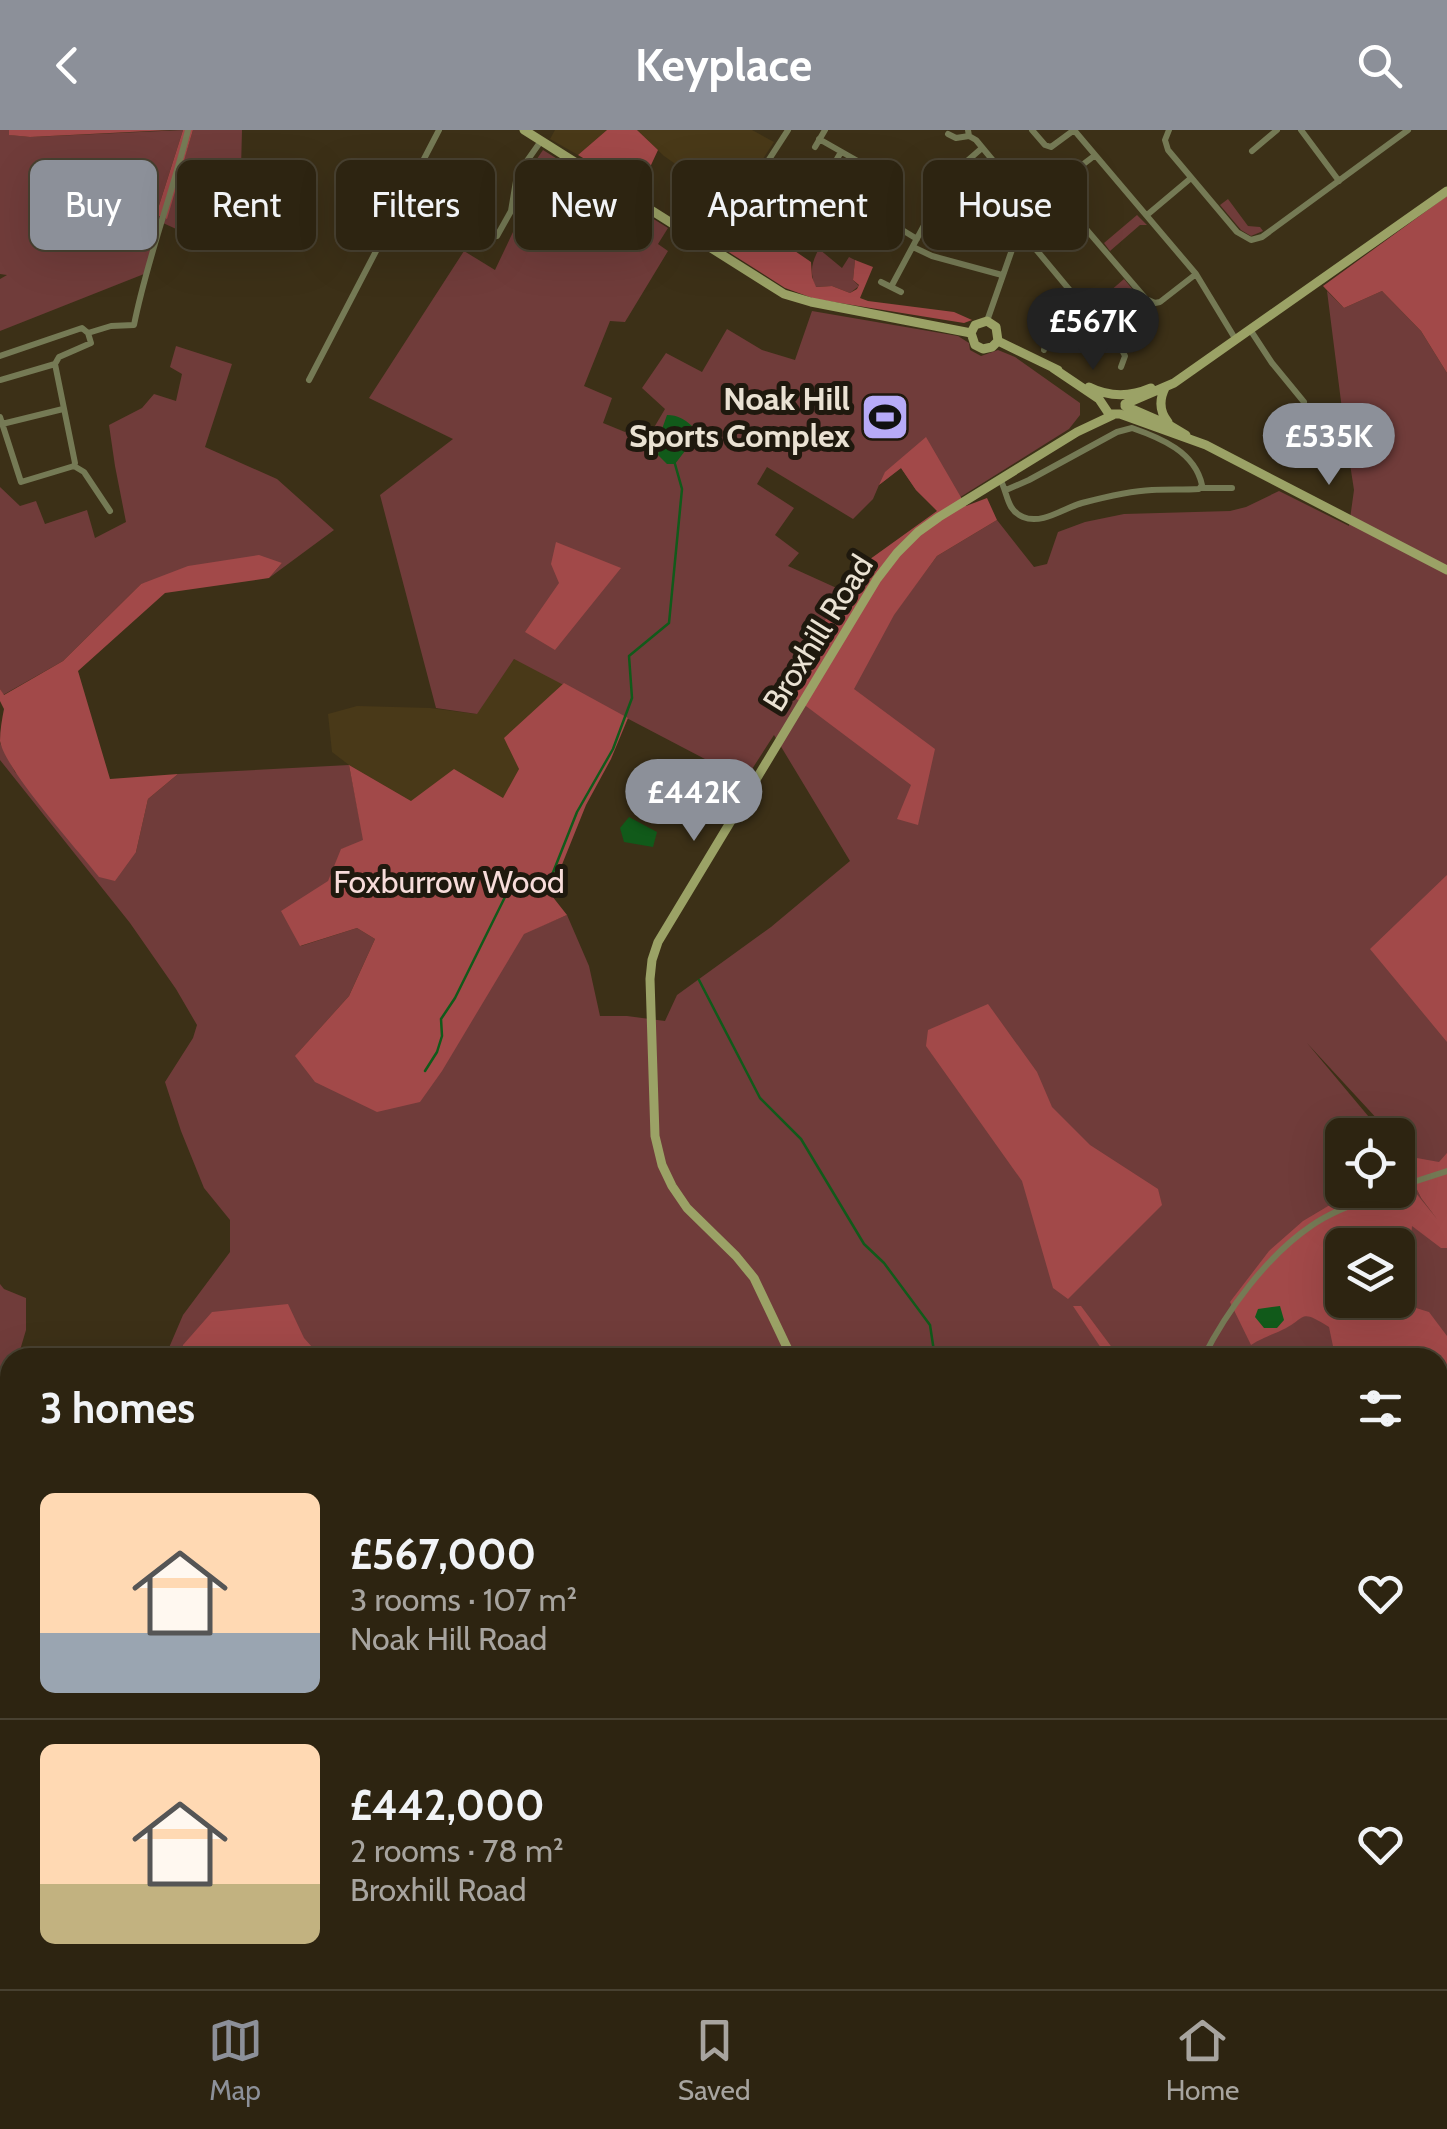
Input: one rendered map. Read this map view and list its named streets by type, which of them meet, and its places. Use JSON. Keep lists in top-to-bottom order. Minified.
{"streets":{"street":["Broxhill Road"]},"parks":["Foxburrow Wood"],"places":{"sports":["Noak Hill Sports Complex"]},"page":{"header":"Keyplace","chip":["Buy","Rent","Filters","New","Apartment","House"],"price":["£567K","£535K","£442K"],"heading":"3 homes","list":[{"name":"£567,000","note":"3 rooms · 107 m² · Noak Hill Road"},{"name":"£442,000","note":"2 rooms · 78 m² · Broxhill Road"}],"tabs":["Map","Saved","Home"]}}
